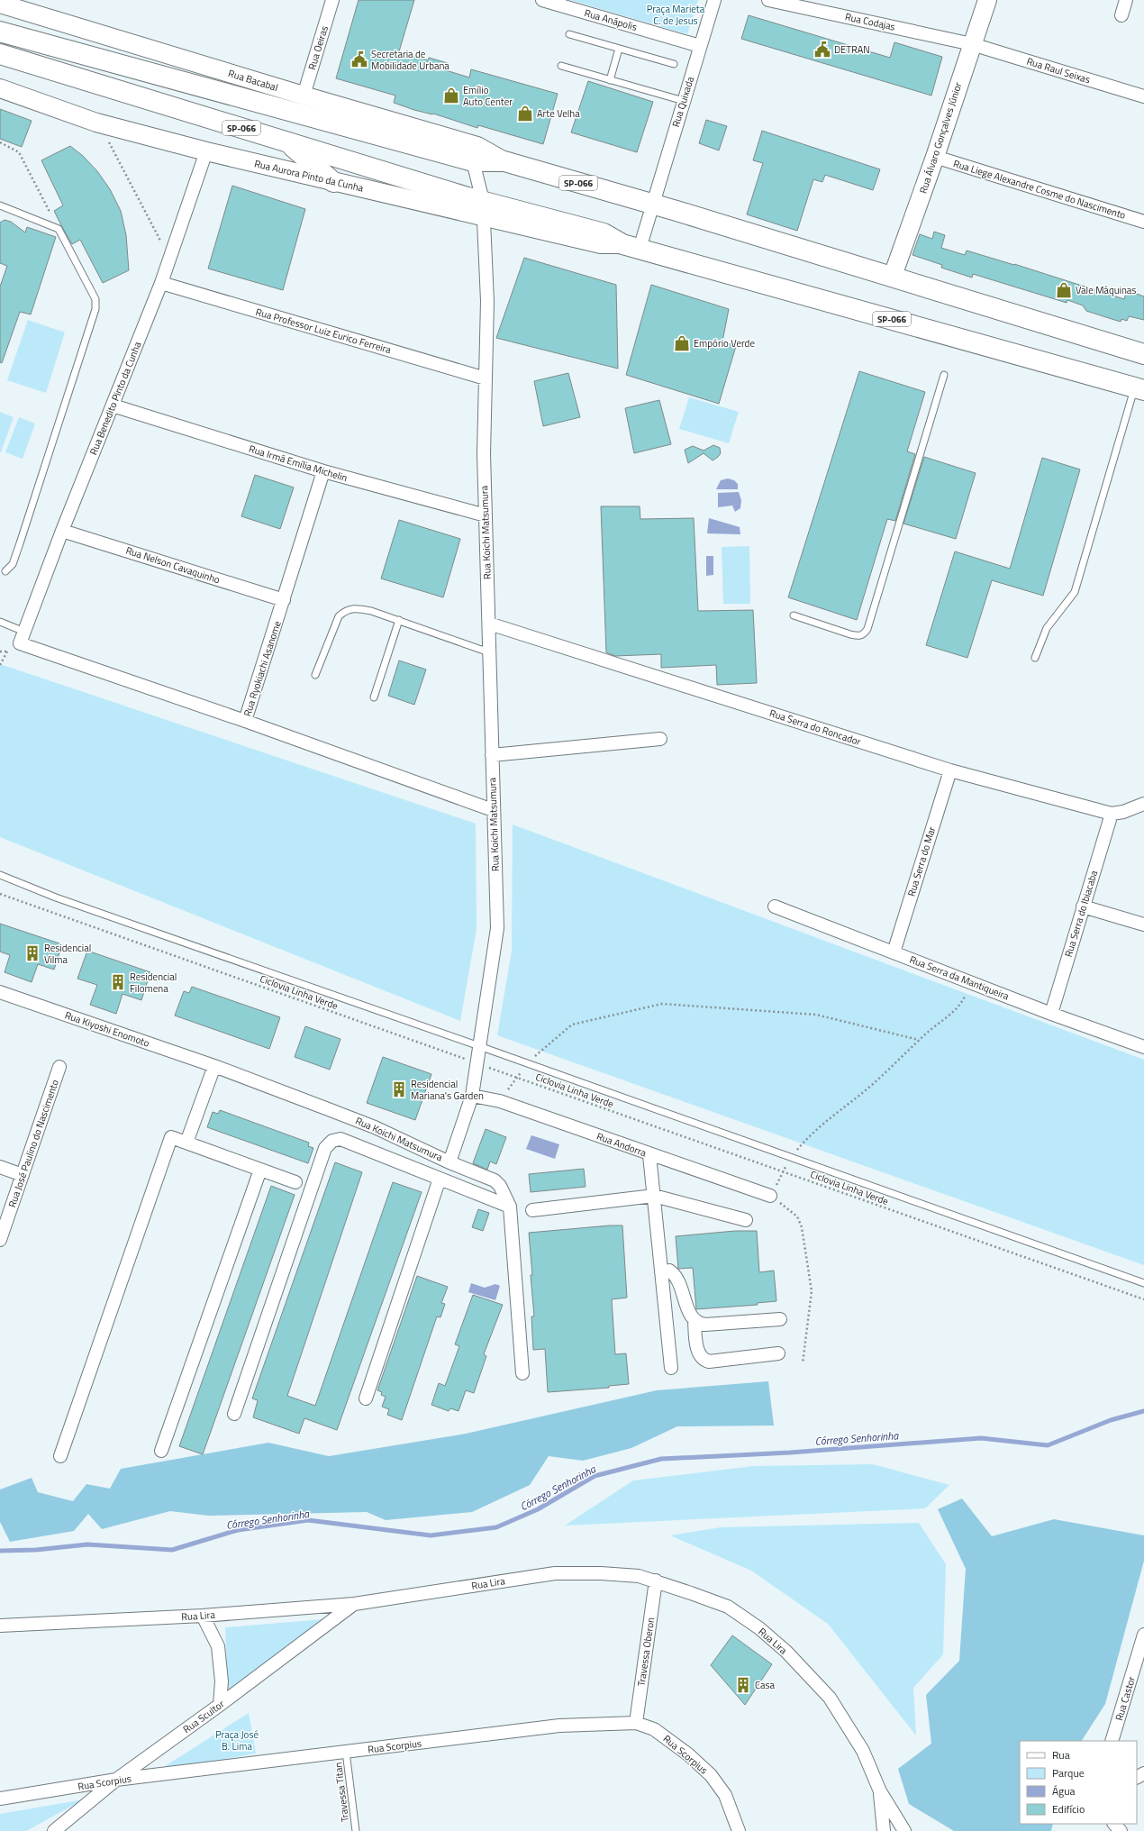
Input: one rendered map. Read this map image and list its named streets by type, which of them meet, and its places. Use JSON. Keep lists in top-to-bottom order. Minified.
{"streets":{"main road":["SP-066"],"street":["Rua Anápolis","Rua Codajas","Rua Oeiras","Rua Raul Seixas","Rua Bacabal","Rua Quixada","Rua Álvaro Gonçalves Júnior","Rua Aurora Pinto da Cunha","Rua Liege Alexandre Cosme do Nascimento","Rua Professor Luiz Eurico Ferreira","Rua Benedito Pinto da Cunha","Rua Irmã Emília Michelin","Rua Koichi Matsumura","Rua Nelson Cavaquinho","Rua Ryokiachi Asanome","Rua Serra do Roncador","Rua Serra do Mar","Rua Serra do Ibiacaba","Rua Serra da Mantiqueira","Rua Kiyoshi Enomoto","Rua José Paulino do Nascimento","Rua Andorra","Rua Lira","Travessa Oberon","Rua Castor","Rua Scultor","Rua Scorpius"],"lane":["Travessa Titan"],"path":["Ciclovia Linha Verde"]},"crossings":[["Rua Anápolis","Rua Quixada"],["Rua Codajas","Rua Raul Seixas"],["Rua Codajas","Rua Álvaro Gonçalves Júnior"],["Rua Oeiras","Rua Bacabal"],["Rua Raul Seixas","Rua Álvaro Gonçalves Júnior"],["Rua Bacabal","SP-066"],["Rua Bacabal","Rua Koichi Matsumura"],["Rua Quixada","SP-066"],["SP-066","Rua Álvaro Gonçalves Júnior"],["SP-066","Rua Aurora Pinto da Cunha"],["SP-066","Rua Koichi Matsumura"],["Rua Álvaro Gonçalves Júnior","Rua Liege Alexandre Cosme do Nascimento"],["Rua Aurora Pinto da Cunha","Rua Benedito Pinto da Cunha"],["Rua Aurora Pinto da Cunha","Rua Koichi Matsumura"],["Rua Professor Luiz Eurico Ferreira","Rua Benedito Pinto da Cunha"],["Rua Professor Luiz Eurico Ferreira","Rua Koichi Matsumura"],["Rua Benedito Pinto da Cunha","Rua Irmã Emília Michelin"],["Rua Benedito Pinto da Cunha","Rua Nelson Cavaquinho"],["Rua Benedito Pinto da Cunha","Rua Ryokiachi Asanome"],["Rua Irmã Emília Michelin","Rua Koichi Matsumura"],["Rua Irmã Emília Michelin","Rua Ryokiachi Asanome"],["Rua Koichi Matsumura","Rua Serra do Roncador"],["Rua Koichi Matsumura","Ciclovia Linha Verde"],["Rua Koichi Matsumura","Rua Kiyoshi Enomoto"],["Rua Koichi Matsumura","Rua Andorra"],["Rua Nelson Cavaquinho","Rua Ryokiachi Asanome"],["Rua Serra do Roncador","Rua Serra do Mar"],["Rua Serra do Roncador","Rua Serra do Ibiacaba"],["Rua Serra do Mar","Rua Serra da Mantiqueira"],["Rua Serra do Ibiacaba","Rua Serra da Mantiqueira"],["Rua Lira","Travessa Oberon"],["Rua Lira","Rua Scultor"],["Travessa Oberon","Rua Scorpius"],["Rua Scultor","Rua Scorpius"],["Rua Scorpius","Travessa Titan"]],"water":["Córrego Senhorinha"],"parks":["Praça Marieta C. de Jesus","Praça José B. Lima"],"places":{"public building":["DETRAN","Secretaria de Mobilidade Urbana"],"shop":["Emílio Auto Center","Arte Velha","Vale Máquinas","Empório Verde"],"building":["Residencial Vilma","Residencial Filomena","Residencial Mariana's Garden","Casa"]},"legend":["Rua","Parque","Água","Edifício"]}
